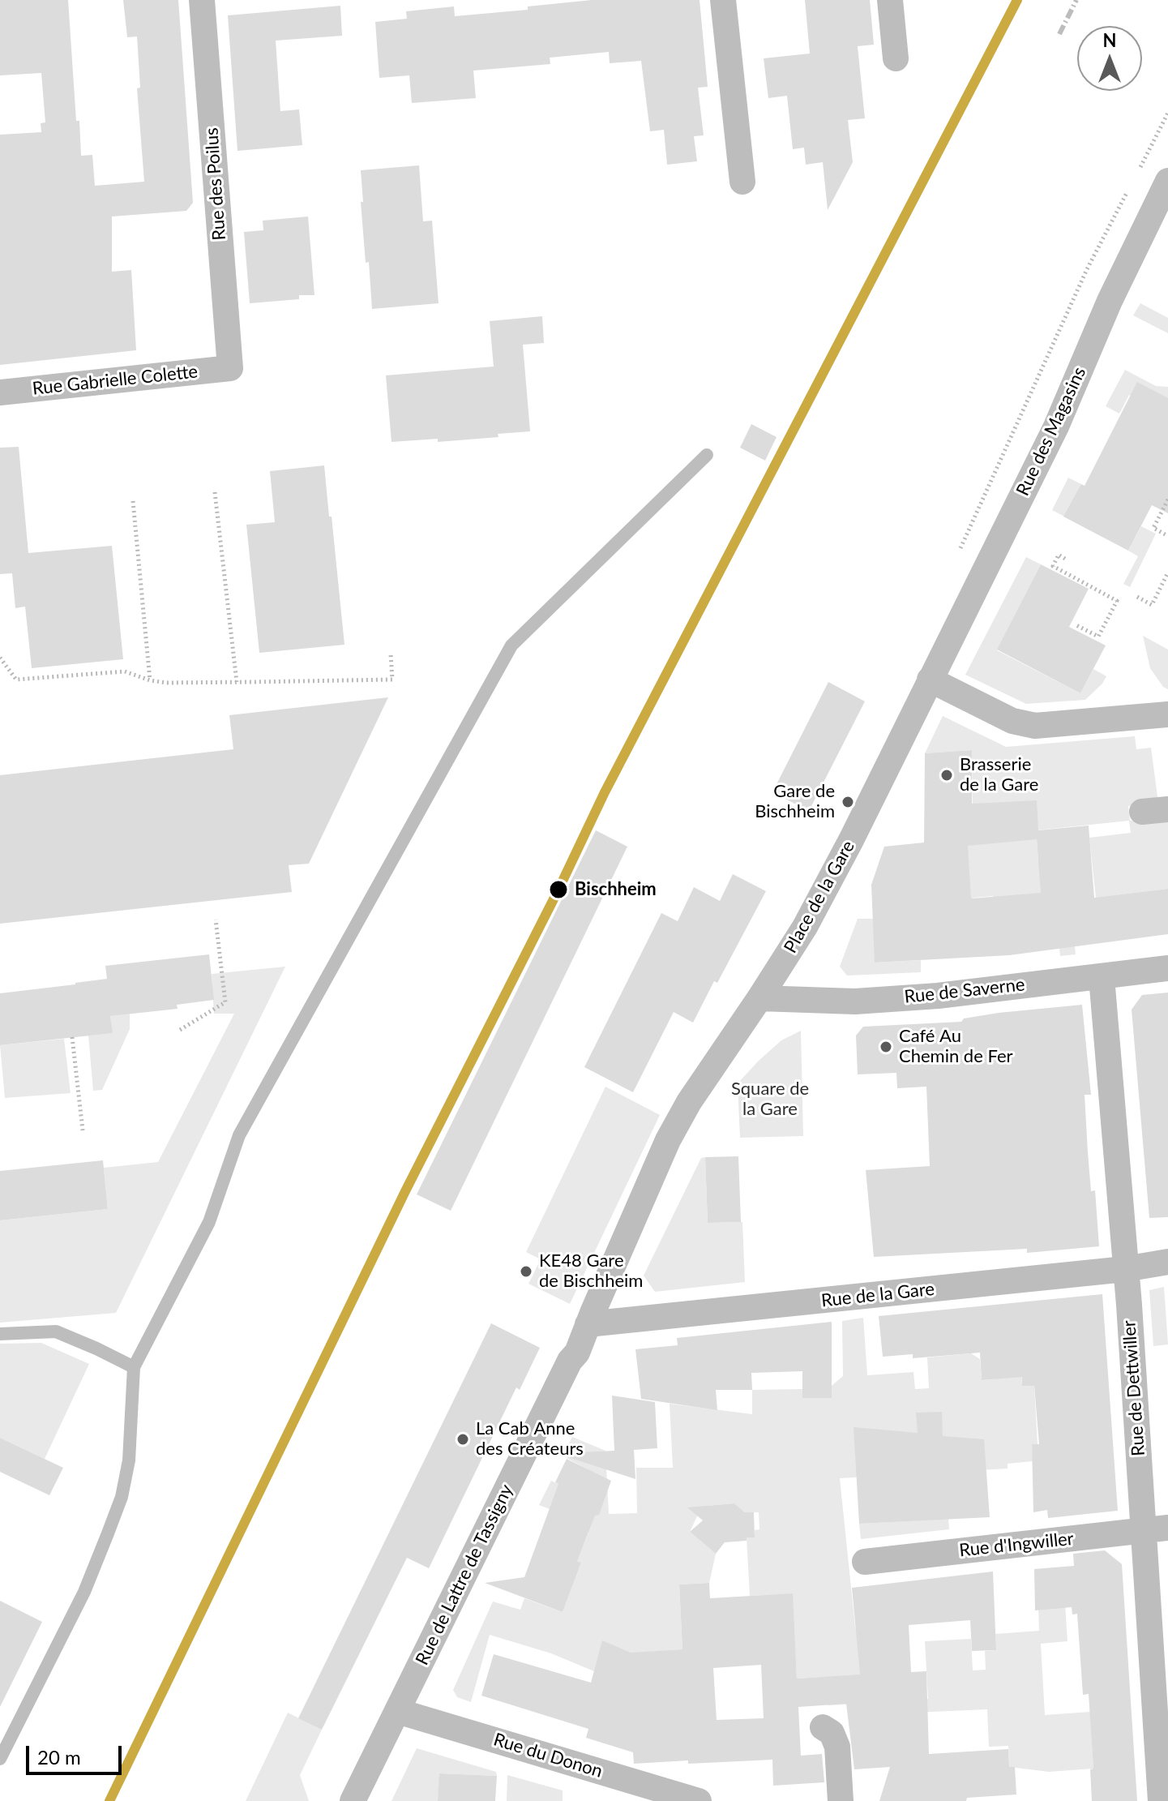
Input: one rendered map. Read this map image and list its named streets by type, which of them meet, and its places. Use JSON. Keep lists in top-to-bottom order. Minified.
{"streets":{"street":["Rue des Poilus","Rue Gabrielle Colette","Rue des Magasins","Place de la Gare","Rue de Saverne","Rue de la Gare","Rue de Dettwiller","Rue d'Ingwiller","Rue de Lattre de Tassigny","Rue du Donon"]},"crossings":[["Rue des Poilus","Rue Gabrielle Colette"],["Rue des Magasins","Place de la Gare"],["Place de la Gare","Rue de Saverne"],["Place de la Gare","Rue de Lattre de Tassigny"],["Rue de Saverne","Rue de Dettwiller"],["Rue de la Gare","Rue de Dettwiller"],["Rue de la Gare","Rue de Lattre de Tassigny"],["Rue de Dettwiller","Rue d'Ingwiller"],["Rue de Lattre de Tassigny","Rue du Donon"]],"parks":["Square de la Gare"],"places":["Brasserie de la Gare","Gare de Bischheim","Bischheim","Café Au Chemin de Fer","KE48 Gare de Bischheim","La Cab Anne des Créateurs"],"scale_bar":"20 m","north":"top"}
